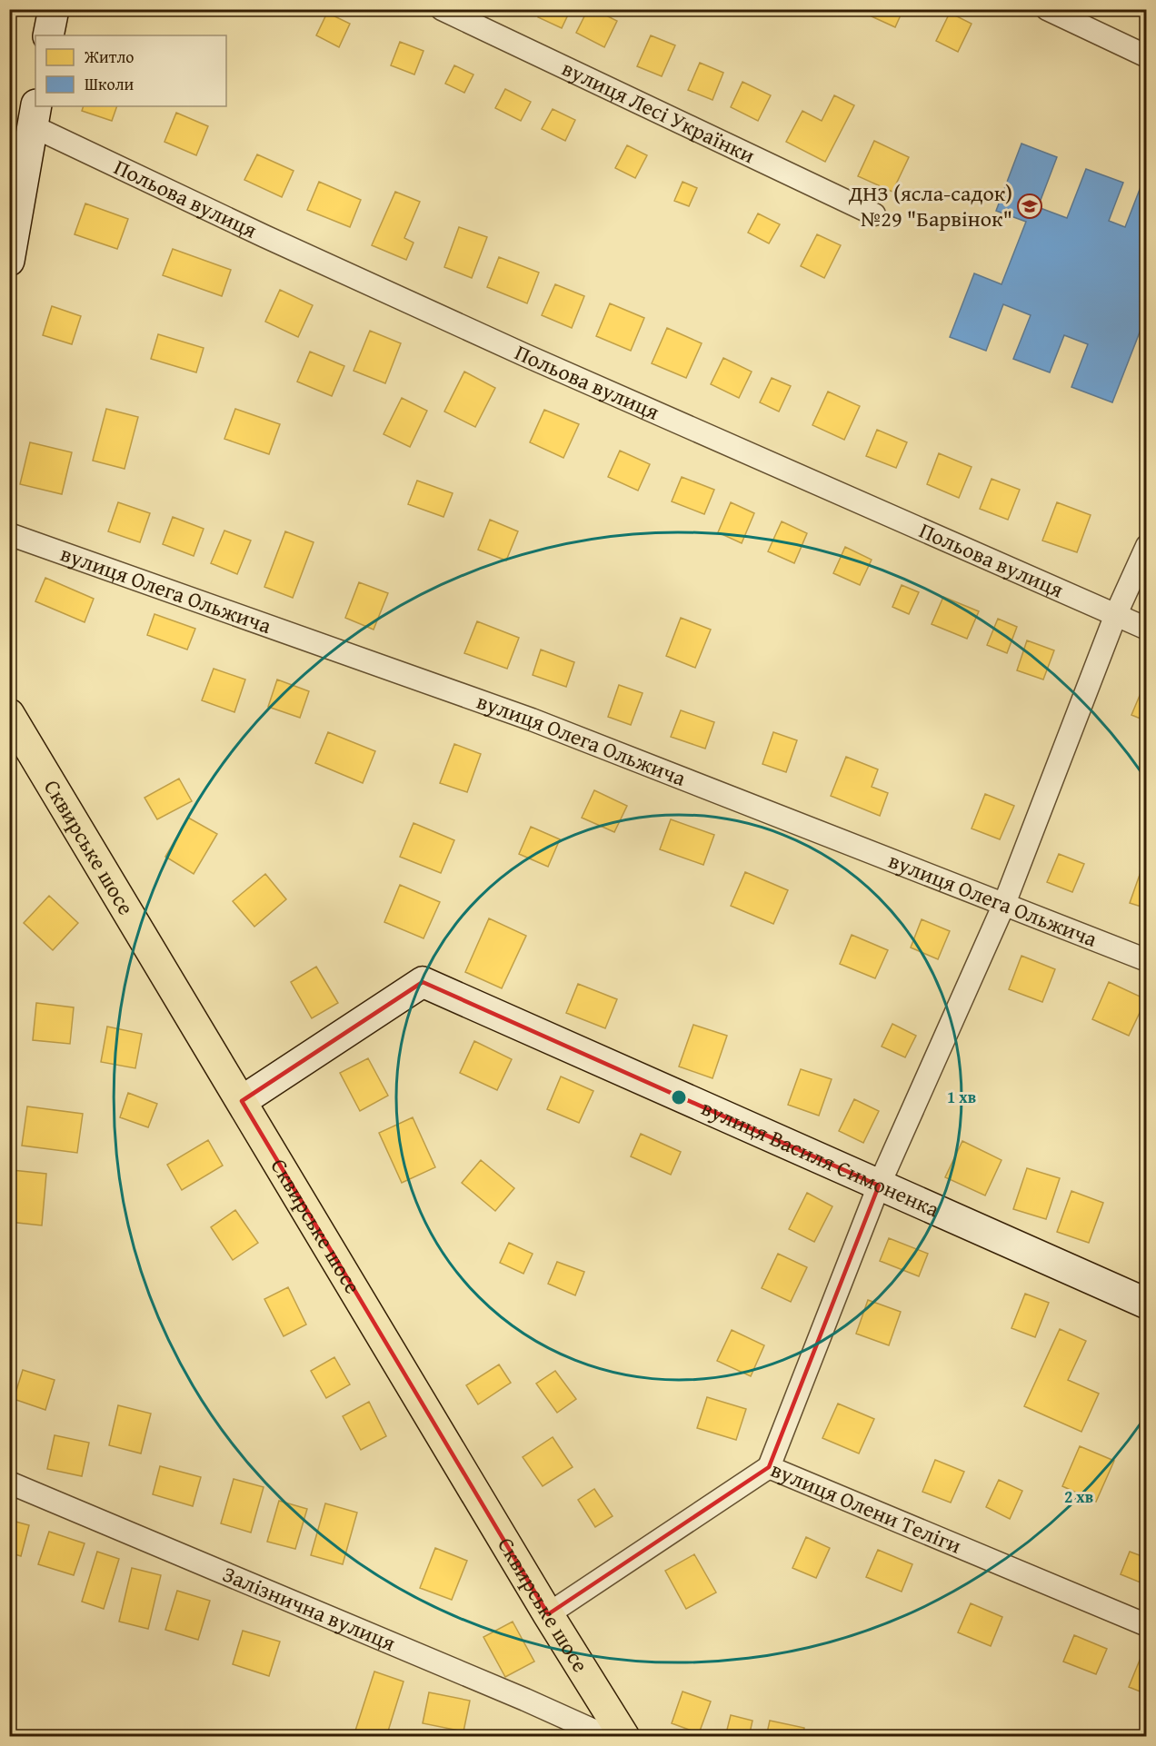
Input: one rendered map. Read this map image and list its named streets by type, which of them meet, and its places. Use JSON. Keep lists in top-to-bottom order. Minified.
{"streets":{"main road":["Сквирське шосе"],"street":["вулиця Лесі Українки","Польова вулиця","вулиця Олега Ольжича","вулиця Василя Симоненка","вулиця Олени Теліги","Залізнична вулиця"]},"crossings":[["Сквирське шосе","вулиця Василя Симоненка"],["Сквирське шосе","вулиця Олени Теліги"]],"places":{"school or university":["ДНЗ (ясла-садок) №29 \"Барвінок\""]},"legend":["Житло","Школи"],"rings":["1 хв","2 хв"]}
